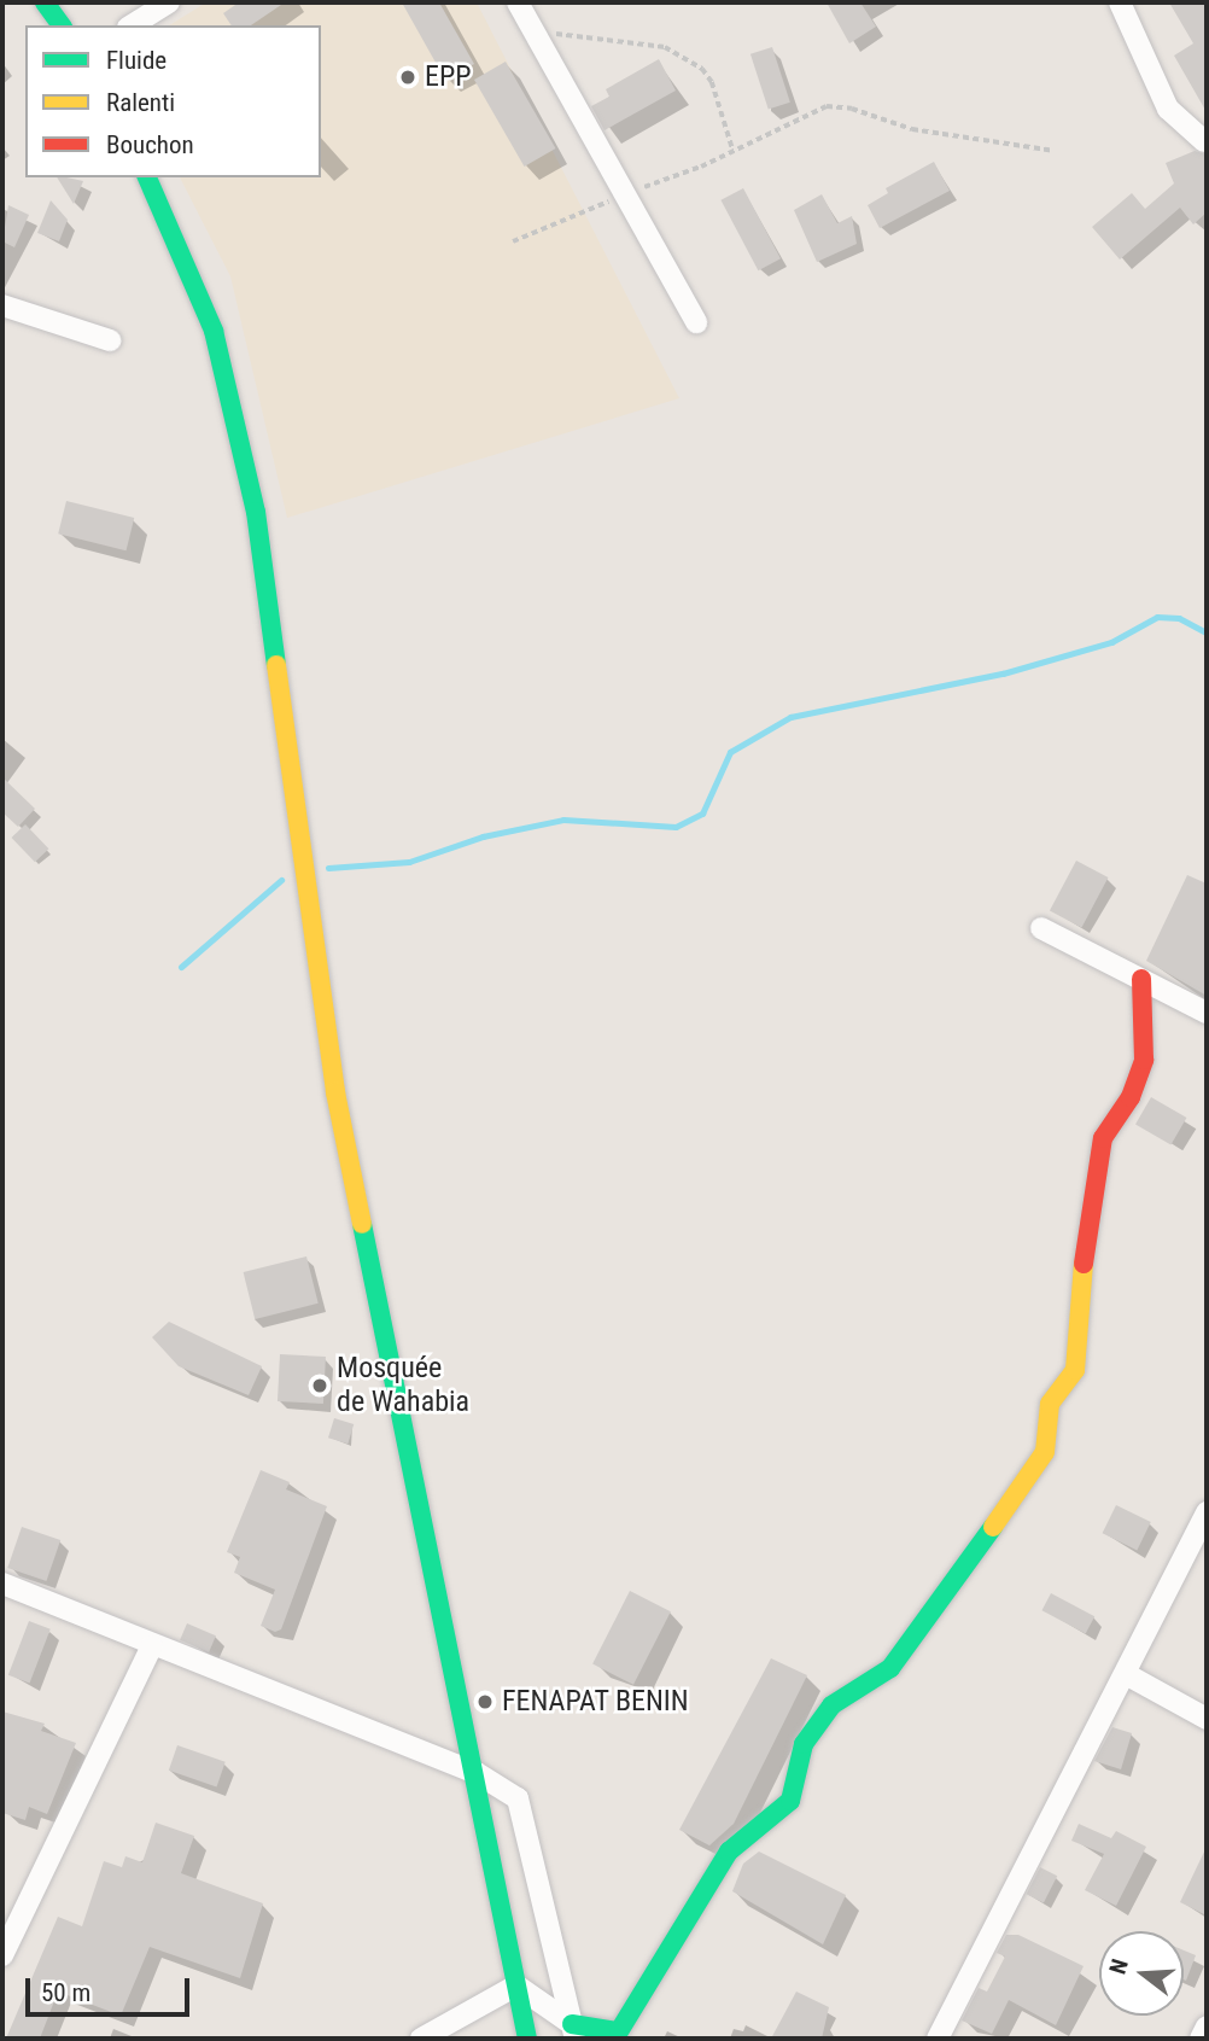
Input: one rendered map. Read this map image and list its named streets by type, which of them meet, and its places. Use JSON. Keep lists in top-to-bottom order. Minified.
{"places":["EPP","Mosquée de Wahabia","FENAPAT BENIN"],"legend":["Fluide","Ralenti","Bouchon"],"scale_bar":"50 m","north":"left"}
